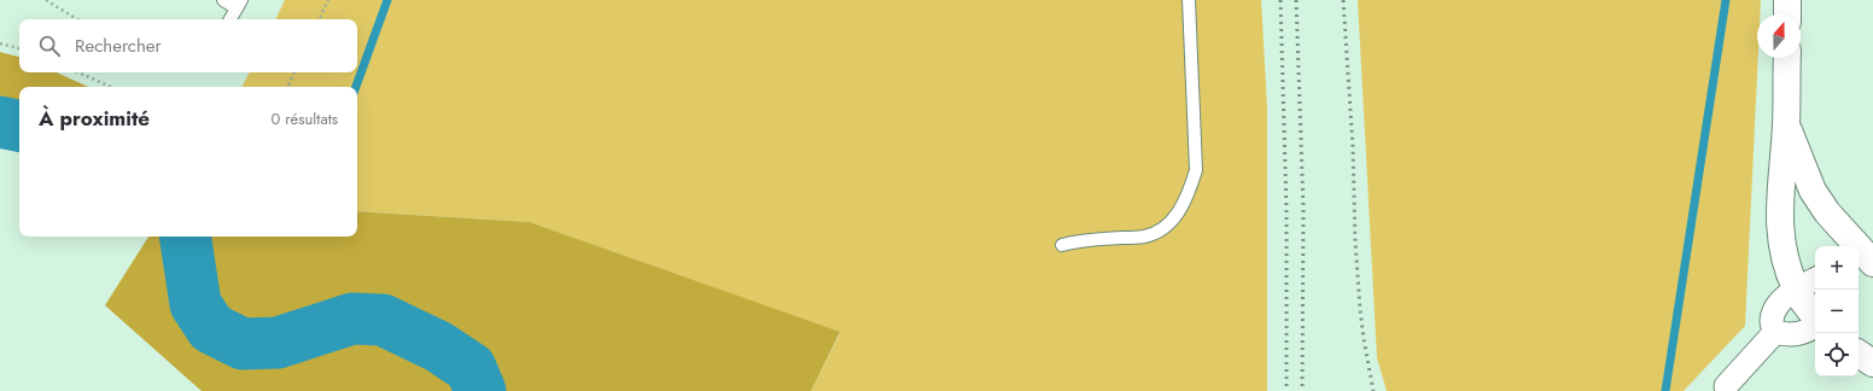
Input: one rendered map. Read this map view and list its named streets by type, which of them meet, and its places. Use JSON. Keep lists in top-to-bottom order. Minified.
{"north":"top","page":{"search":"Rechercher","heading":["À proximité","0 résultats"],"map_buttons":["+","−"]}}
